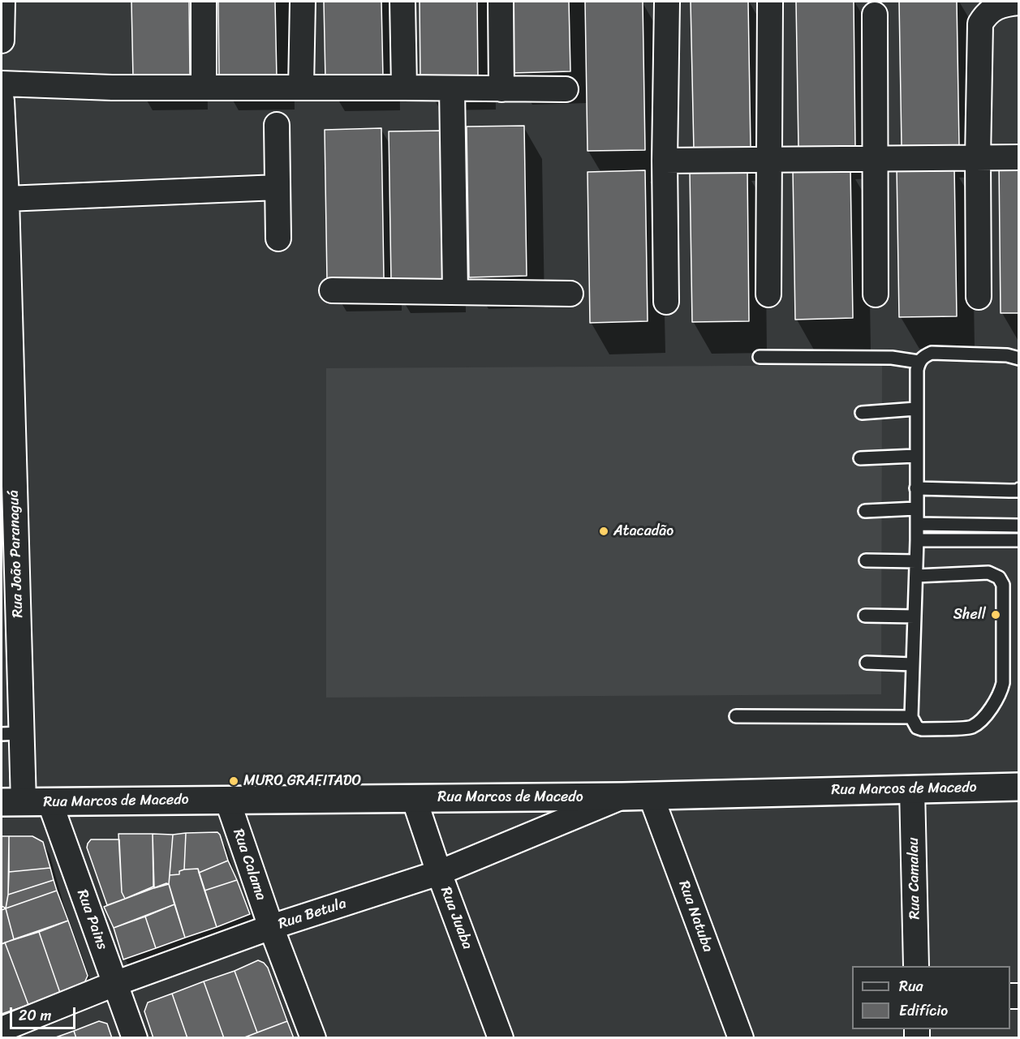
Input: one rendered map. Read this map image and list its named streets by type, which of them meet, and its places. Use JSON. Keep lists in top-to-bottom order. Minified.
{"streets":{"main road":["Rua Marcos de Macedo"],"street":["Rua João Paranaguá","Rua Calama","Rua Camalau","Rua Betula","Rua Natuba","Rua Juaba","Rua Pains"]},"crossings":[["Rua João Paranaguá","Rua Marcos de Macedo"],["Rua João Paranaguá","Rua Pains"],["Rua Marcos de Macedo","Rua Calama"],["Rua Marcos de Macedo","Rua Camalau"],["Rua Marcos de Macedo","Rua Betula"],["Rua Marcos de Macedo","Rua Natuba"],["Rua Marcos de Macedo","Rua Juaba"],["Rua Marcos de Macedo","Rua Pains"],["Rua Calama","Rua Betula"],["Rua Betula","Rua Juaba"],["Rua Betula","Rua Pains"]],"places":["Atacadão","Shell","MURO GRAFITADO"],"legend":["Rua","Edifício"],"scale_bar":"20 m"}
